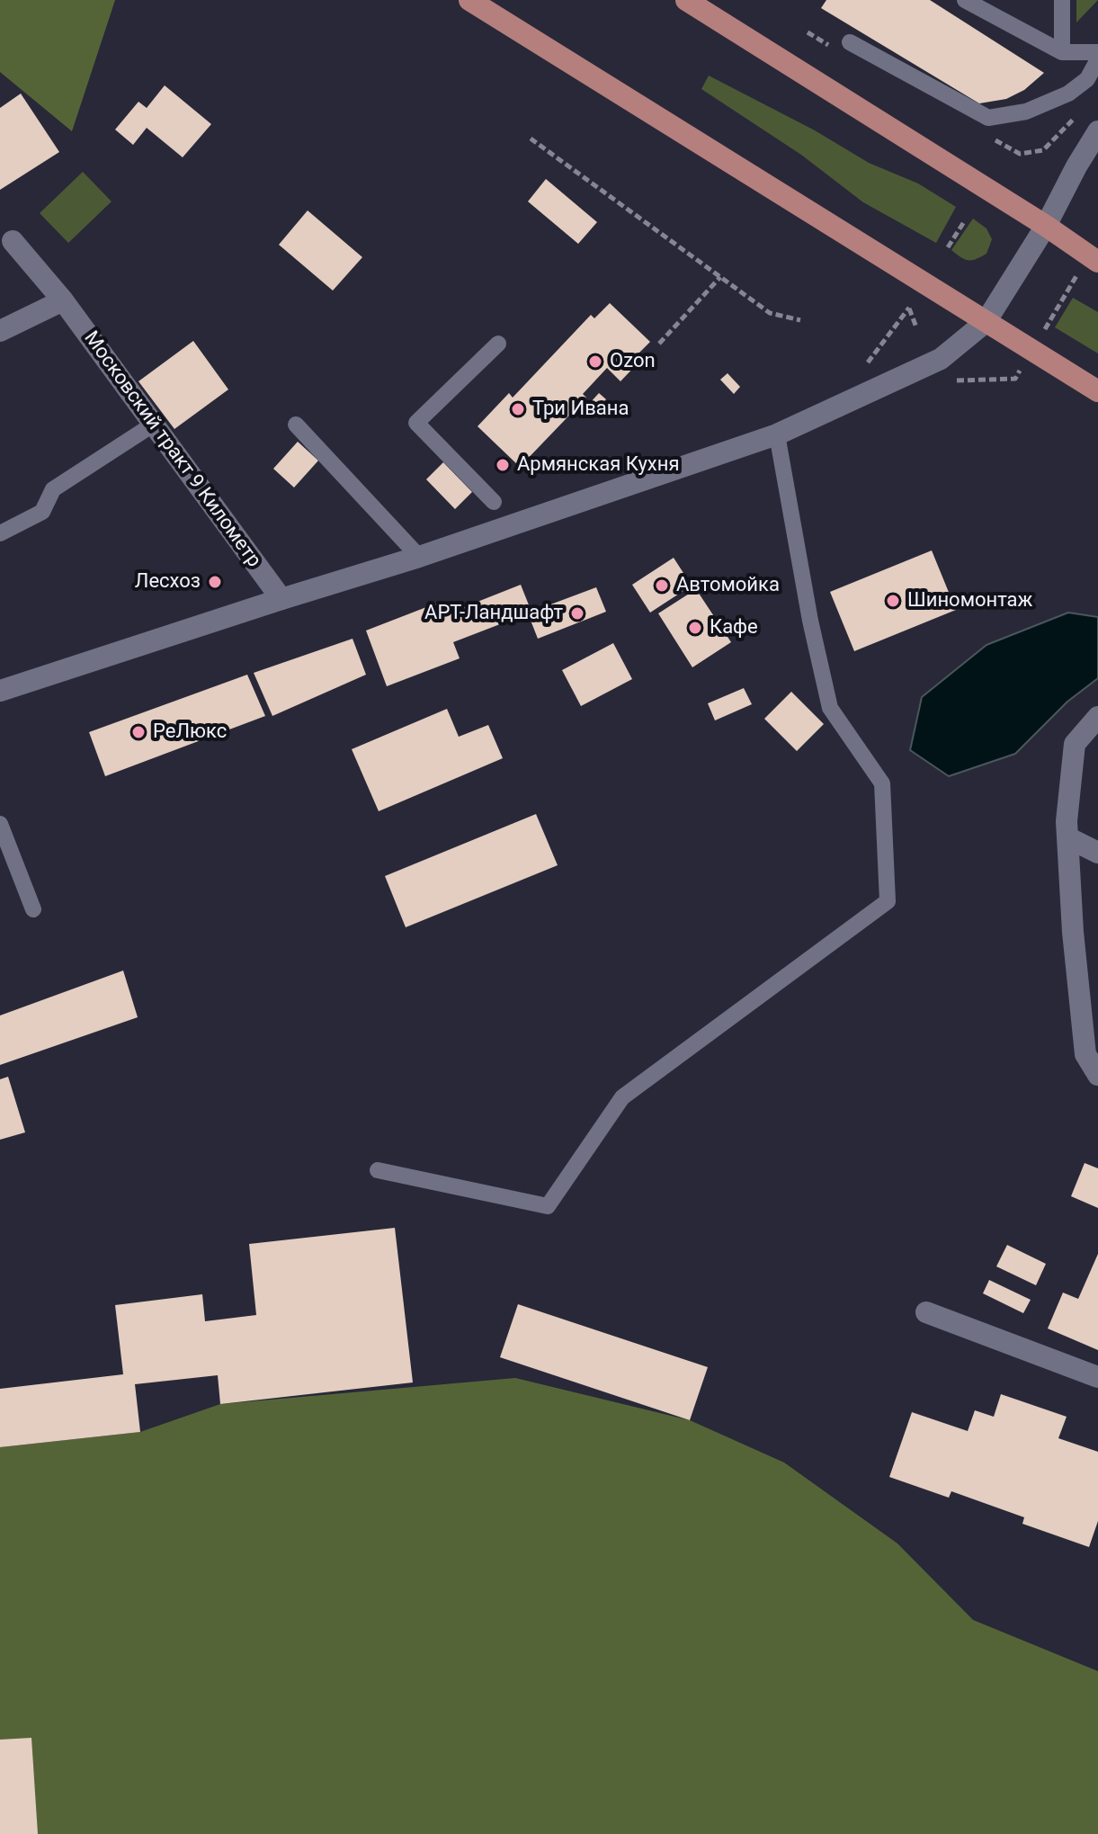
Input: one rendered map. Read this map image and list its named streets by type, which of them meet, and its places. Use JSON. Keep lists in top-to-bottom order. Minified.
{"streets":{"street":["Московский тракт 9 Километр"]},"places":["Ozon","Три Ивана","Армянская Кухня","Лесхоз","Автомойка","Шиномонтаж","АРТ-Ландшафт","Кафе","РеЛюкс"]}
